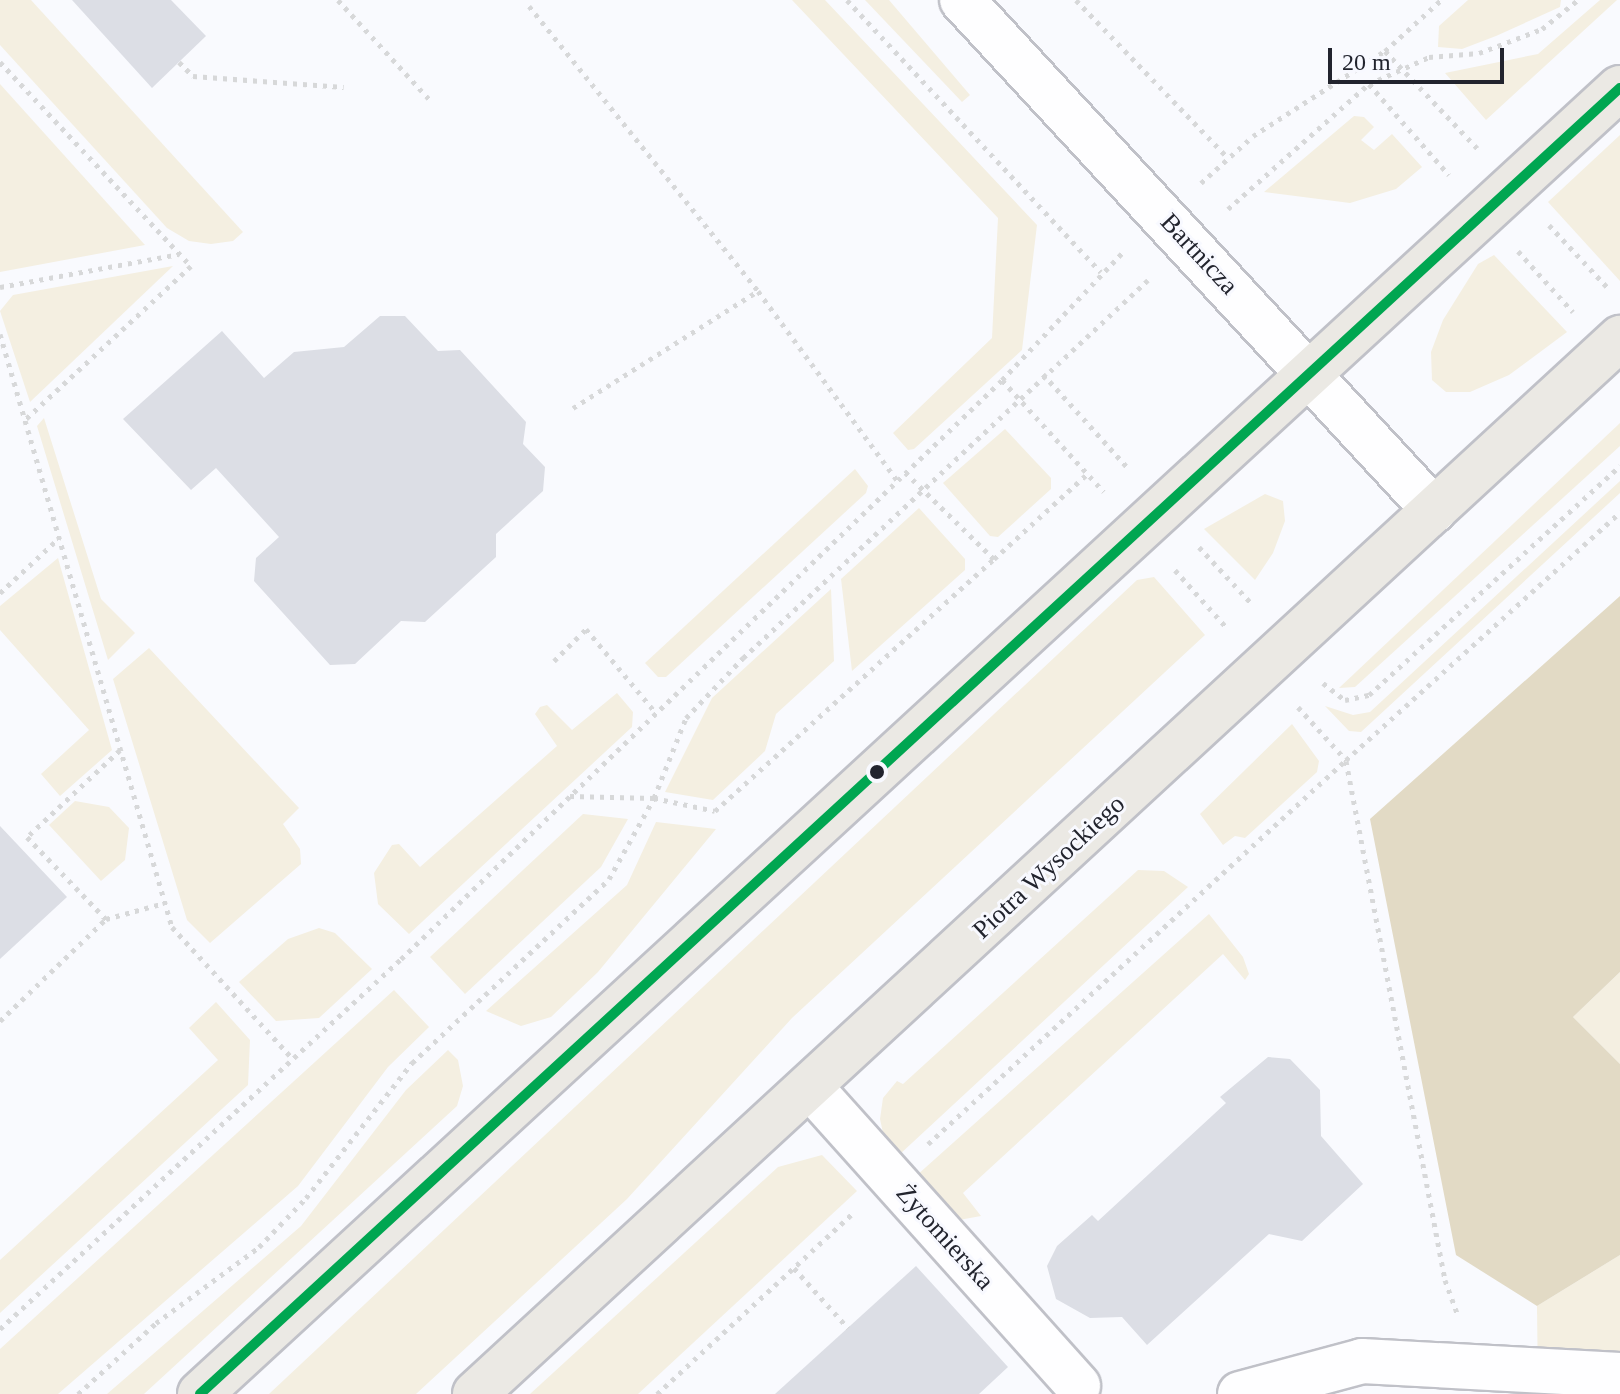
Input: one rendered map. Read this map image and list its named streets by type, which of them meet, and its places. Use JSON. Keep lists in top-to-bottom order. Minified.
{"streets":{"main road":["Piotra Wysockiego"],"street":["Bartnicza","Żytomierska"]},"crossings":[["Bartnicza","Piotra Wysockiego"],["Piotra Wysockiego","Żytomierska"]],"scale_bar":"20 m"}
